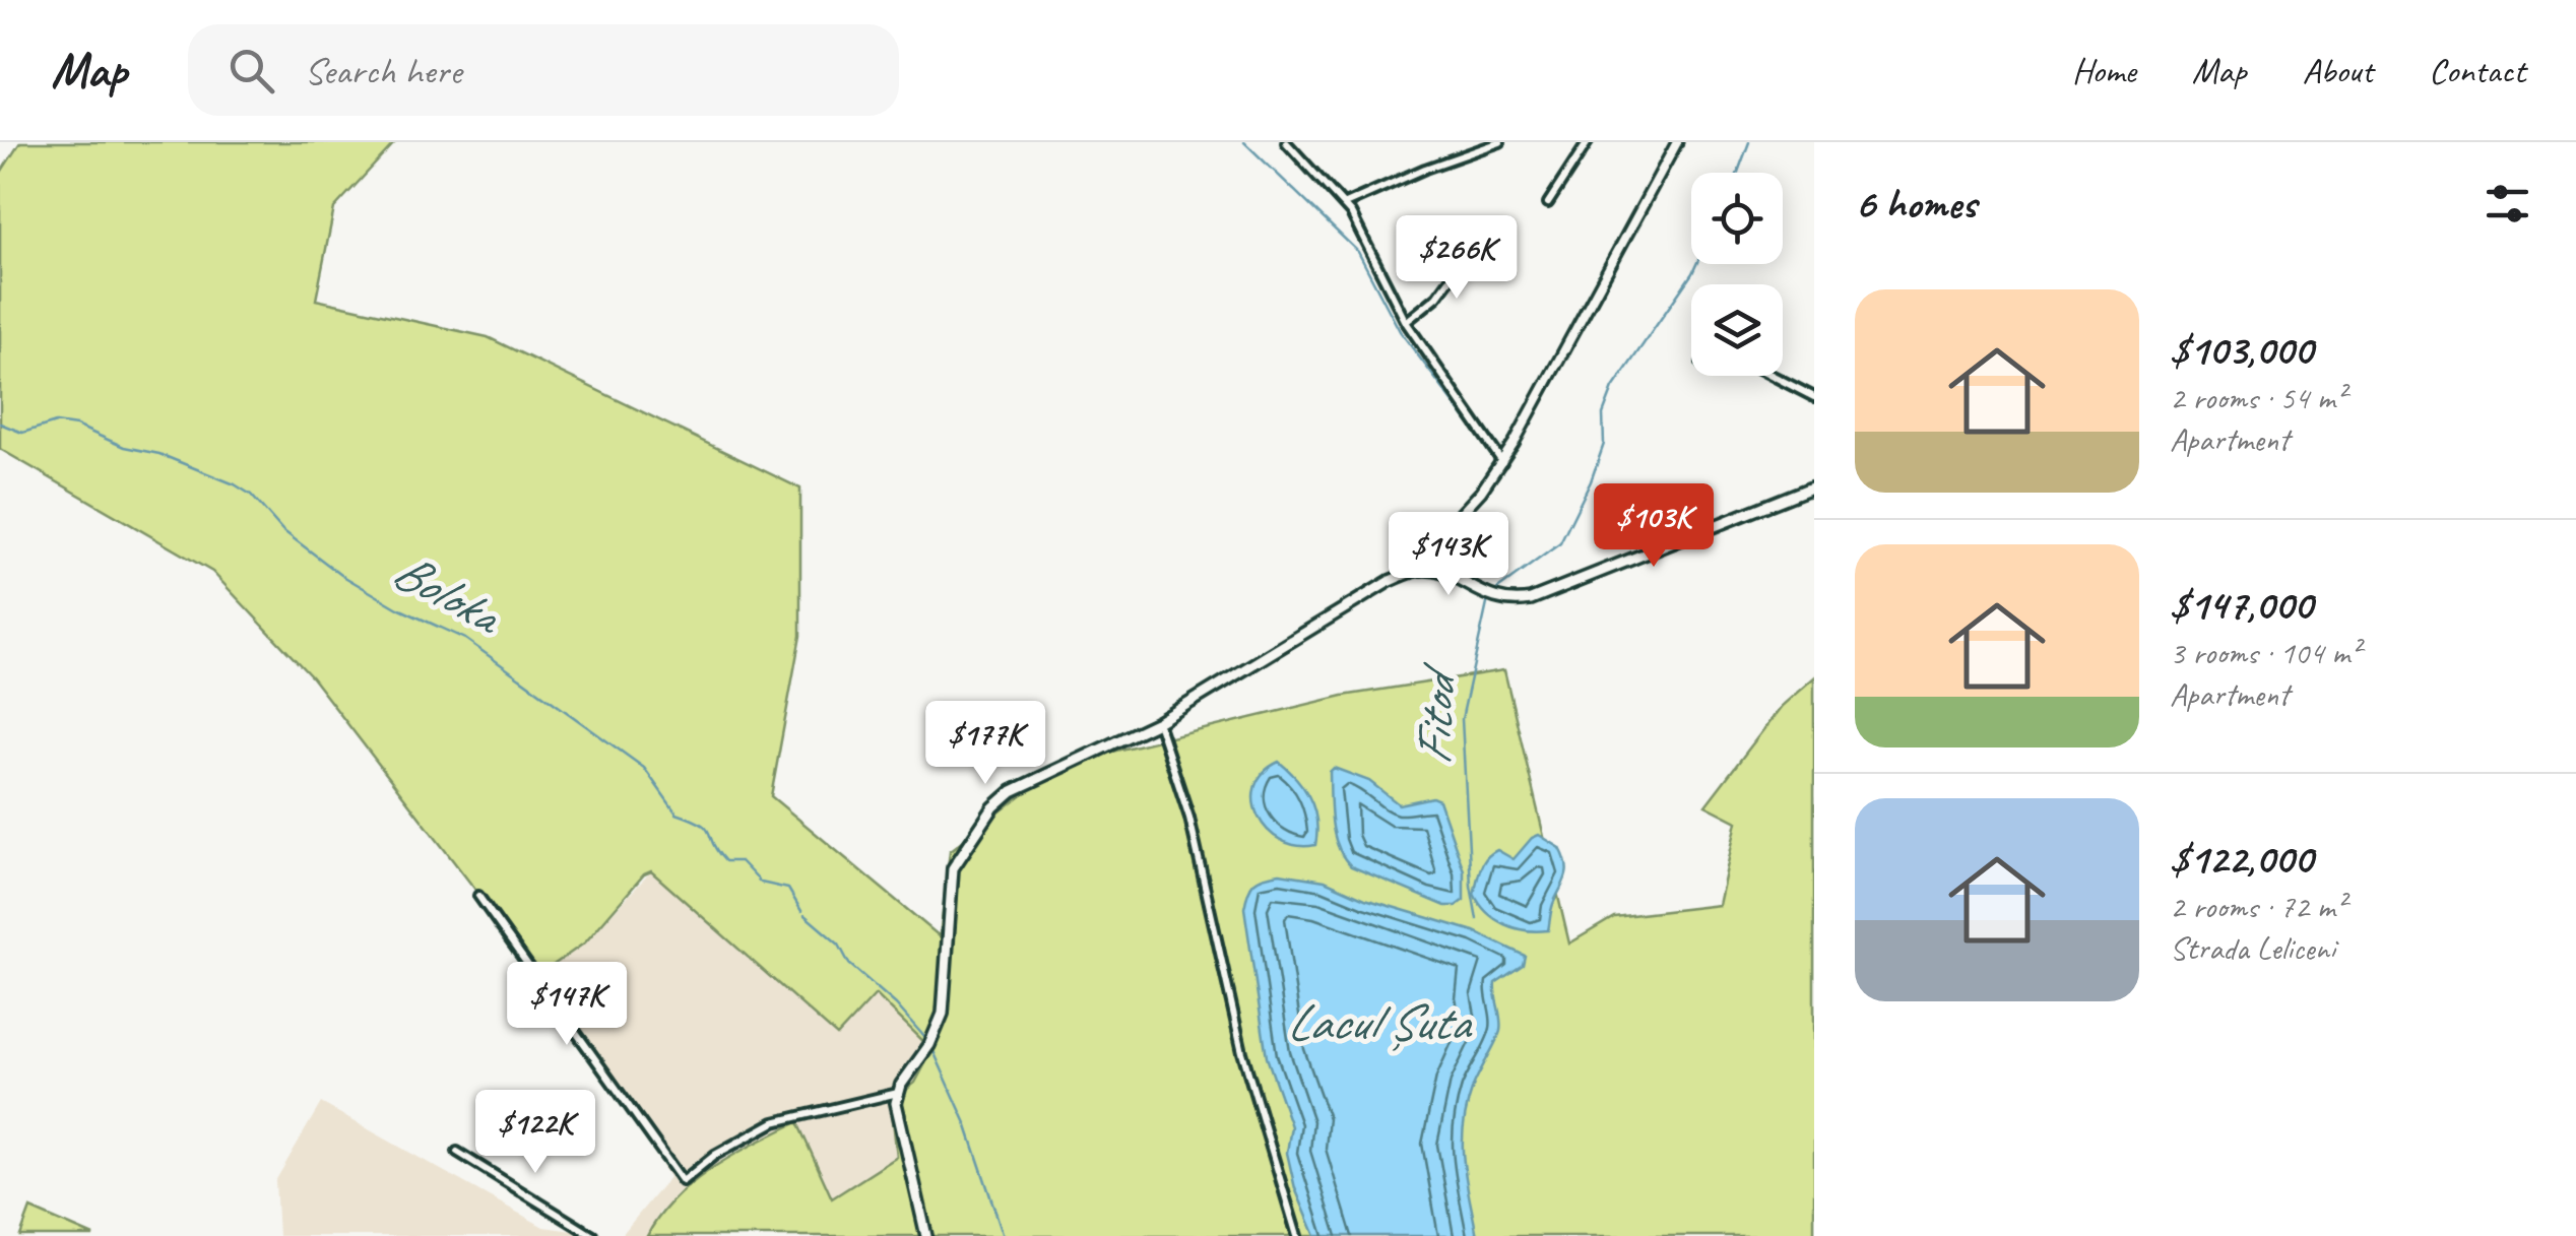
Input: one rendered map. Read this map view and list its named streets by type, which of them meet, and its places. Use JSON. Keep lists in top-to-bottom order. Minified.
{"water":["Boloka","Fitod","Lacul Șuta"],"page":{"header":"Map","search":"Search here","nav":["Home","Map","About","Contact"],"heading":"6 homes","price":["$266K","$103K","$143K","$177K","$147K","$122K"],"list":[{"name":"$103,000","note":"2 rooms · 54 m² · Apartment"},{"name":"$147,000","note":"3 rooms · 104 m² · Apartment"},{"name":"$122,000","note":"2 rooms · 72 m² · Strada Leliceni"}]}}
